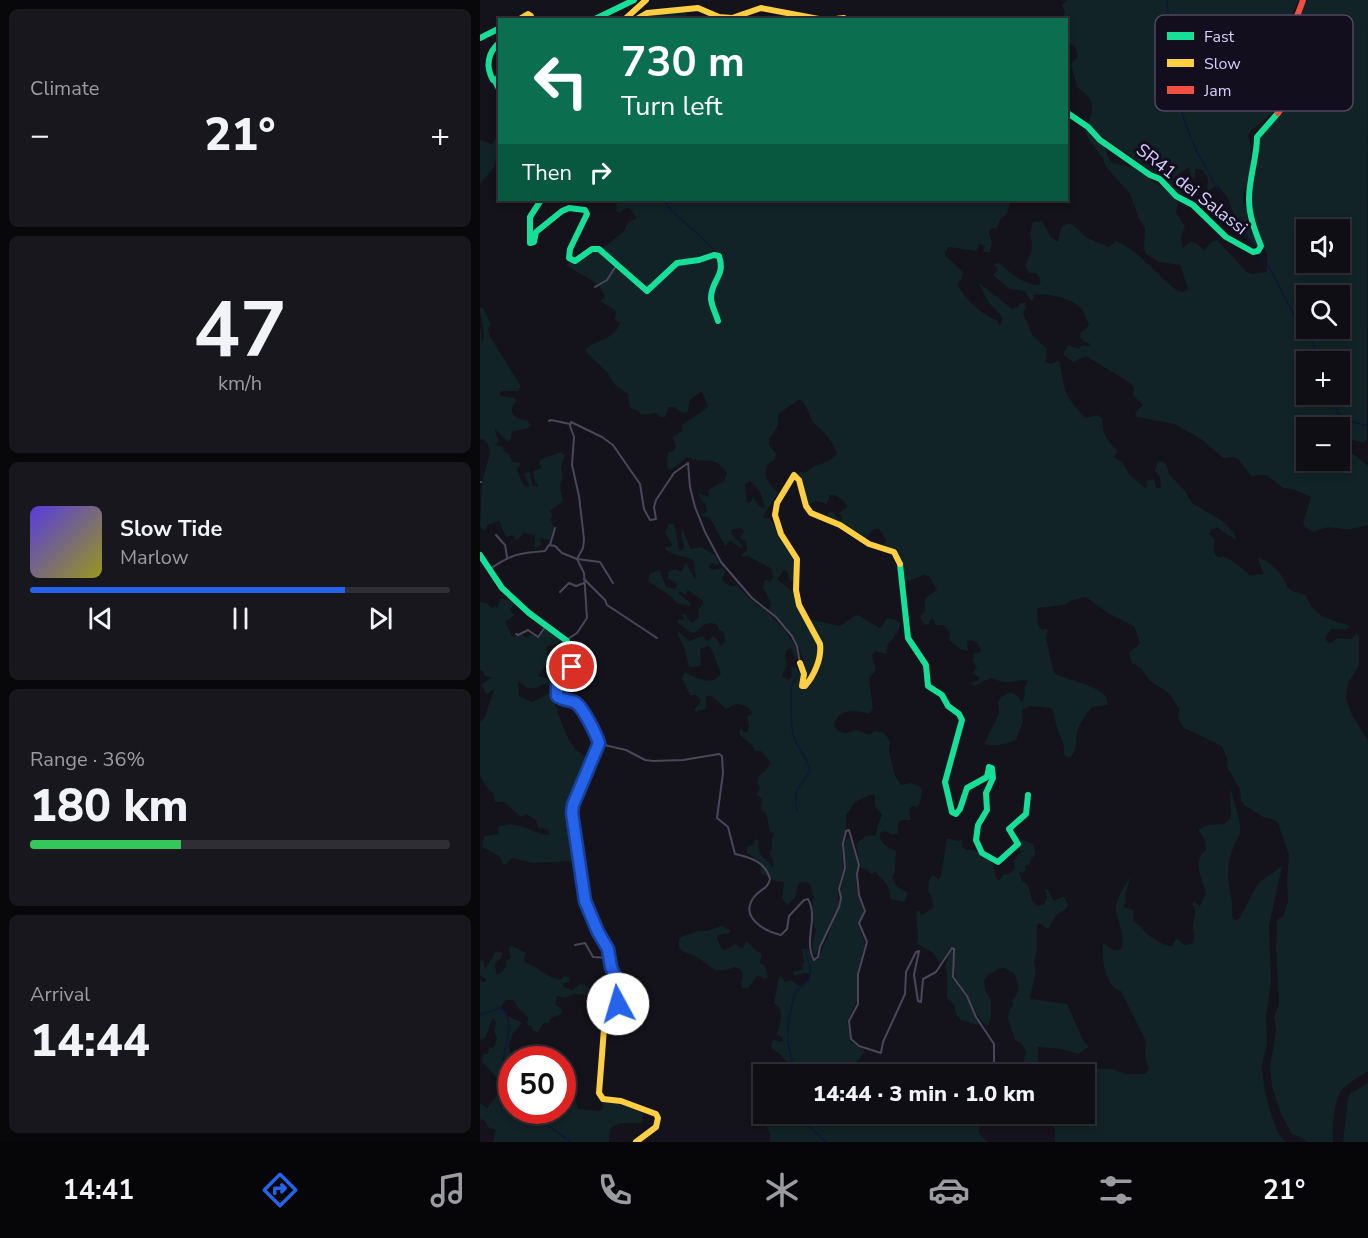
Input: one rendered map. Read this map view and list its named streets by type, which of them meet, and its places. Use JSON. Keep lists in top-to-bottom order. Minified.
{"streets":{"street":["SR41 dei Salassi"]},"legend":["Fast","Slow","Jam"],"page":{"tile":["Climate",["47","km/h"],["Range · 36%","180 km"],["Arrival","14:44"]],"turn":["730 m","Turn left"],"heat":["−","21°","+"],"then":"Then","map_buttons":["+","−"],"song":["Slow Tide","Marlow"],"limit":"50","trip":"14:44 · 3 min · 1.0 km","tabs":["14:41","21°"]}}
